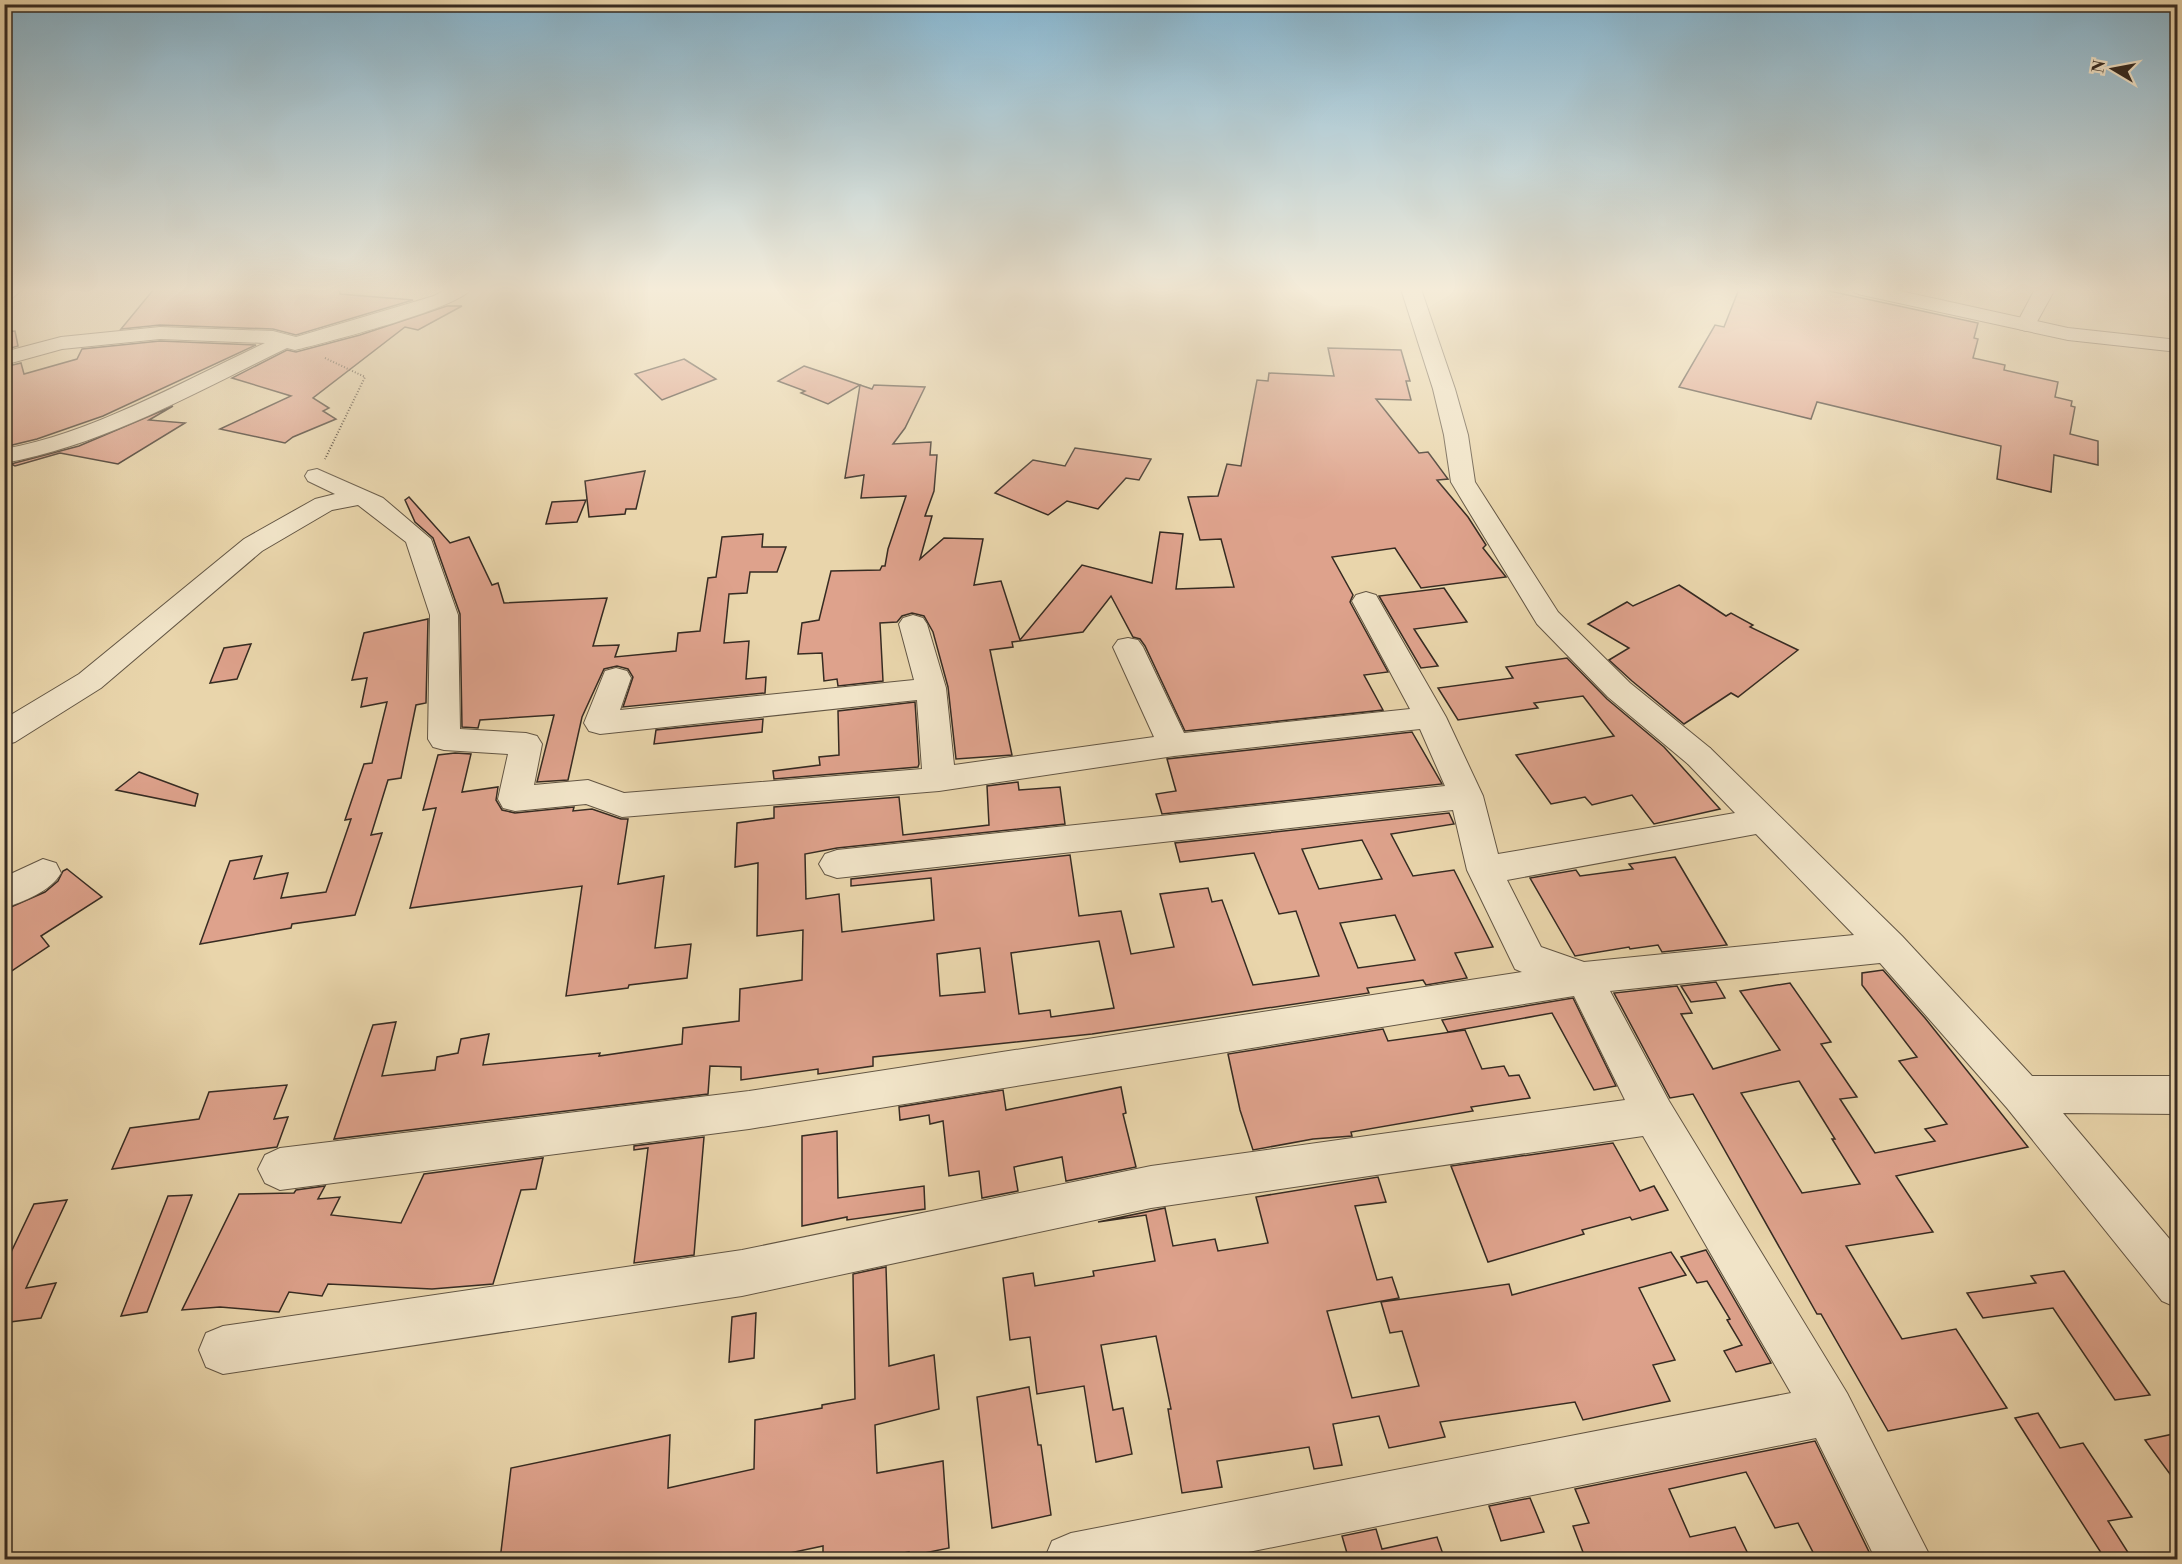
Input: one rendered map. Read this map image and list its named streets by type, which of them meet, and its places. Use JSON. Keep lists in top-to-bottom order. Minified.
{"north":"left"}
